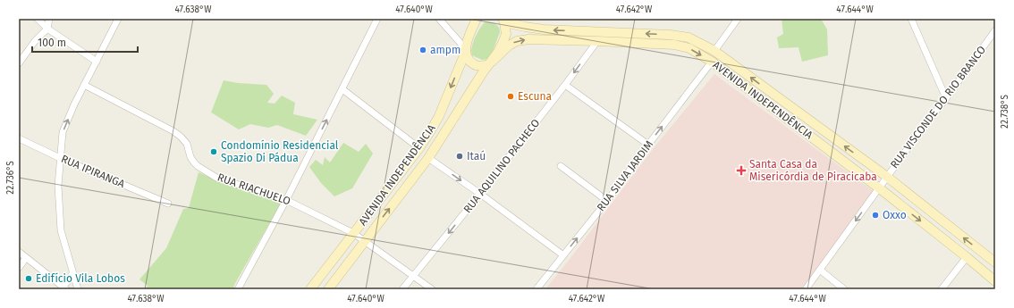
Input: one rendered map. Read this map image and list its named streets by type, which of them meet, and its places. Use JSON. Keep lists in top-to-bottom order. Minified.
{"streets":{"main road":["AVENIDA INDEPENDÊNCIA"],"street":["RUA VISCONDE DO RIO BRANCO","RUA AQUILINO PACHECO","RUA IPIRANGA","RUA SILVA JARDIM","RUA RIACHUELO"]},"crossings":[["AVENIDA INDEPENDÊNCIA","RUA VISCONDE DO RIO BRANCO"],["AVENIDA INDEPENDÊNCIA","RUA AQUILINO PACHECO"],["AVENIDA INDEPENDÊNCIA","RUA SILVA JARDIM"],["AVENIDA INDEPENDÊNCIA","RUA RIACHUELO"],["RUA AQUILINO PACHECO","RUA RIACHUELO"]],"one_way":["RUA AQUILINO PACHECO","RUA SILVA JARDIM"],"places":{"other":["ampm","Escuna","Condomínio Residencial Spazio Di Pádua","Itaú","Oxxo","Edifício Vila Lobos"],"health":["Santa Casa da Misericórdia de Piracicaba"]},"scale_bar":"100 m","coordinates":["47.638°W","47.640°W","47.642°W","47.644°W","22.738°S","22.736°S"]}
